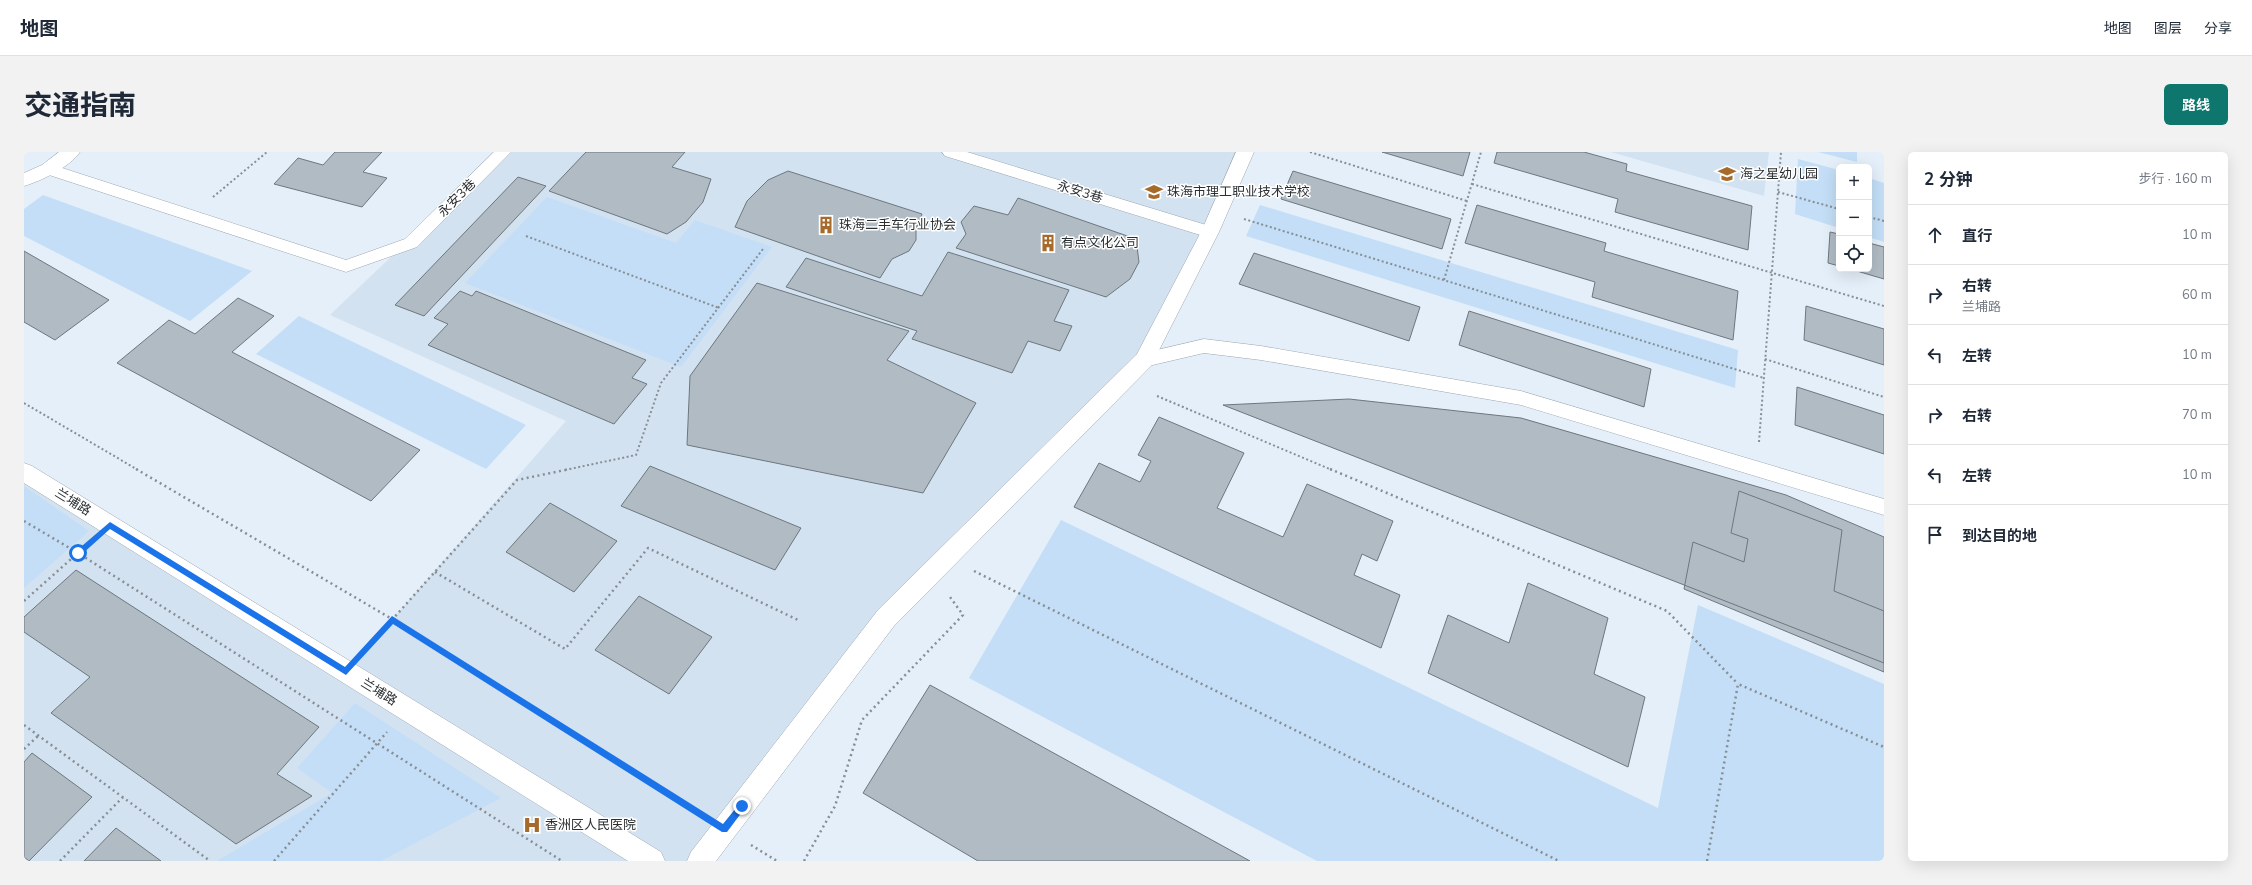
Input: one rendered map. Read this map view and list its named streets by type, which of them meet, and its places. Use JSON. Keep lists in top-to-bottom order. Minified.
{"streets":{"street":["兰埔路"],"lane":["永安3巷"]},"places":{"school or university":["海之星幼儿园","珠海市理工职业技术学校"],"building":["珠海二手车行业协会","有点文化公司"],"hospital":["香洲区人民医院"]},"page":{"header":"地图","nav":["地图","图层","分享"],"title":"交通指南","buttons":"路线","heading":["2 分钟","步行 · 160 m"],"map_buttons":["+","−"],"list":[["直行","10 m"],["右转","兰埔路","60 m"],["左转","10 m"],["右转","70 m"],["左转","10 m"],"到达目的地"]}}
